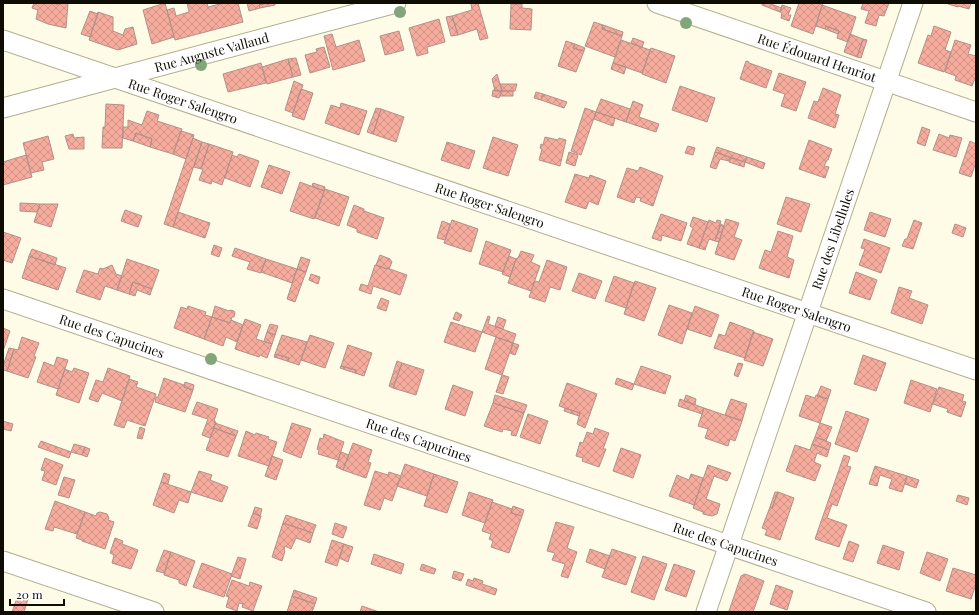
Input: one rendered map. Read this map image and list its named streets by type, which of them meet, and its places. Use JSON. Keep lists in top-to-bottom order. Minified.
{"streets":{"street":["Rue Auguste Vallaud","Rue Édouard Henriot","Rue Roger Salengro","Rue des Libellules","Rue des Capucines"]},"crossings":[["Rue Auguste Vallaud","Rue Roger Salengro"],["Rue Édouard Henriot","Rue des Libellules"],["Rue Roger Salengro","Rue des Libellules"],["Rue des Libellules","Rue des Capucines"]],"scale_bar":"20 m"}
